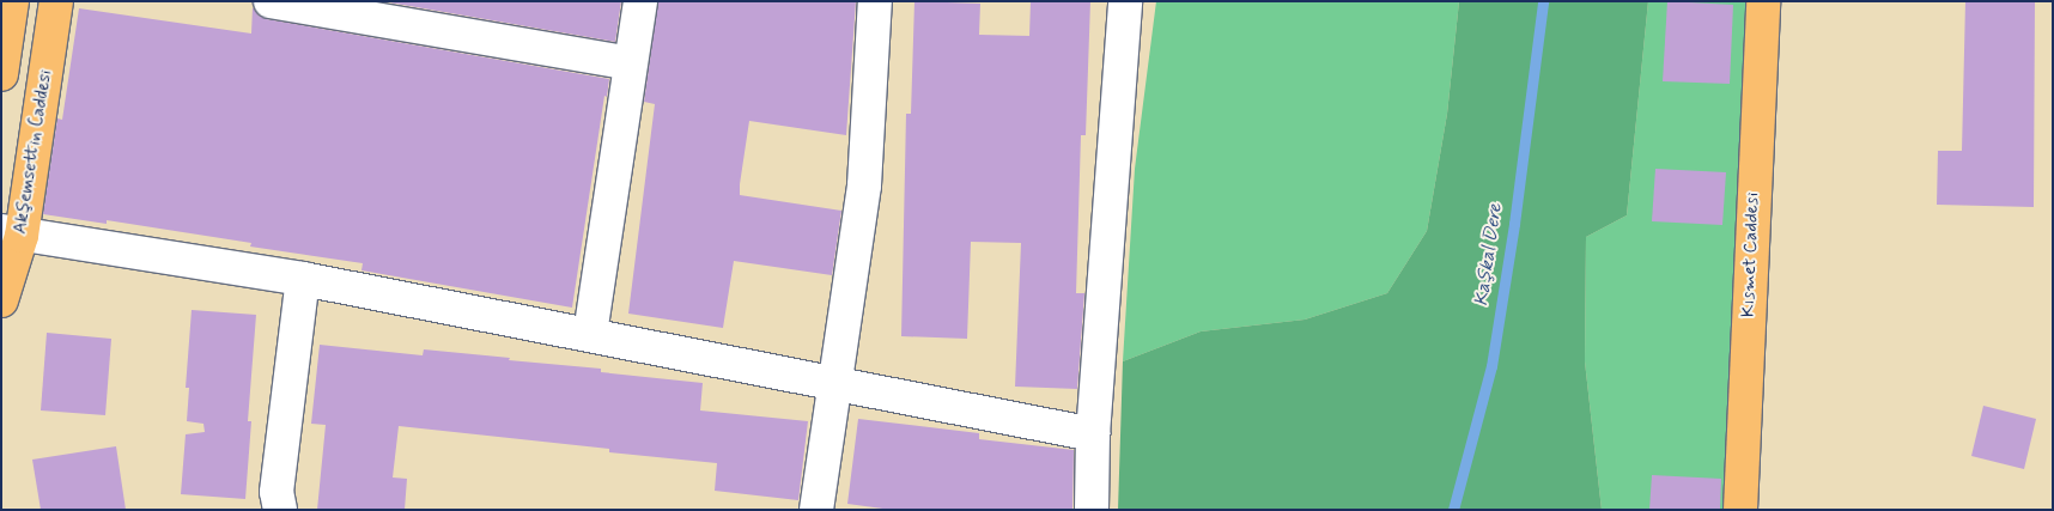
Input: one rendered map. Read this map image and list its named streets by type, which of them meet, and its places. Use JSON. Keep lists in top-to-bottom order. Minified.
{"streets":{"main road":["Akşemsettin Caddesi","Kısmet Caddesi"]},"water":["Kaşkal Dere"]}
